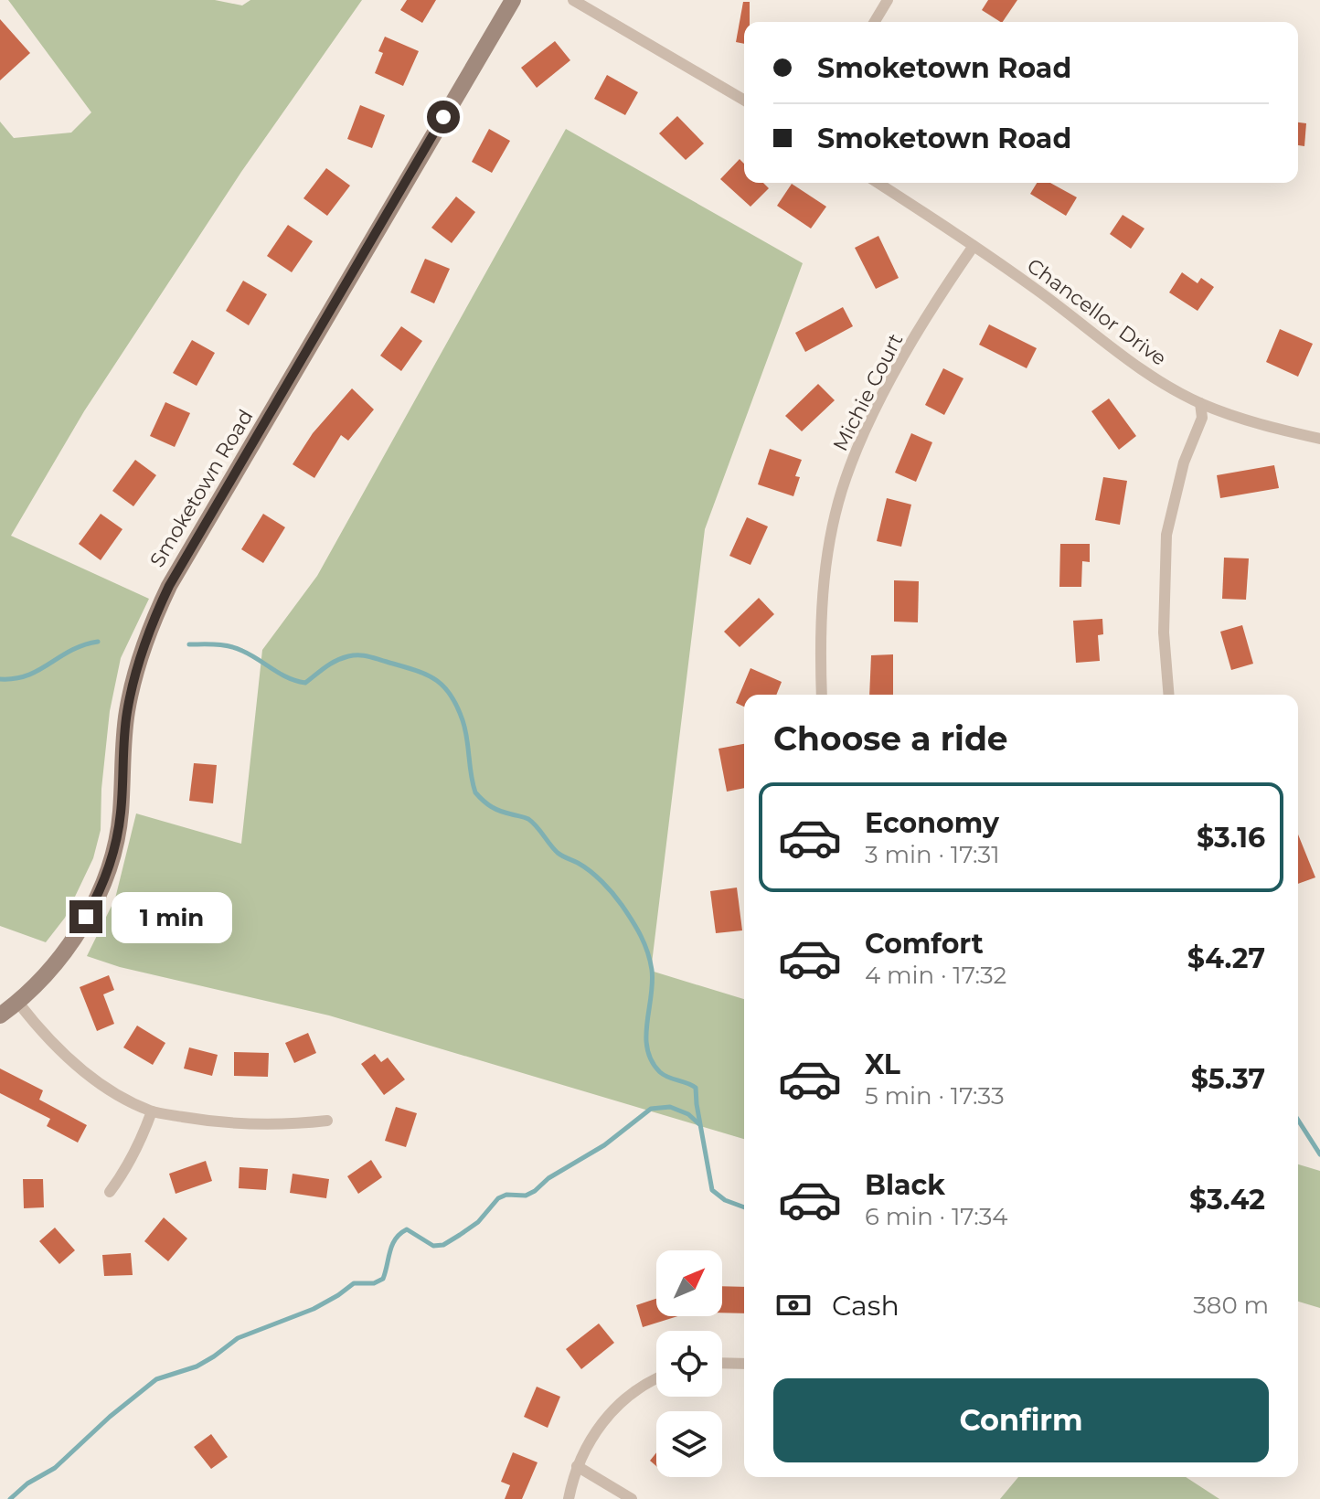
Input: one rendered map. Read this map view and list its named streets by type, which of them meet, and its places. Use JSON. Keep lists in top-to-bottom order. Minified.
{"streets":{"main road":["Smoketown Road"],"street":["Chancellor Drive","Michie Court"]},"crossings":[["Chancellor Drive","Michie Court"]],"north":"top right","page":{"banner":["Smoketown Road","Smoketown Road"],"heading":"Choose a ride","list":[{"name":"Economy","note":"3 min · 17:31","value":"$3.16"},{"name":"Comfort","note":"4 min · 17:32","value":"$4.27"},{"name":"XL","note":"5 min · 17:33","value":"$5.37"},{"name":"Black","note":"6 min · 17:34","value":"$3.42"}],"bubble":"1 min","pay":["Cash","380 m"],"buttons":"Confirm"}}
